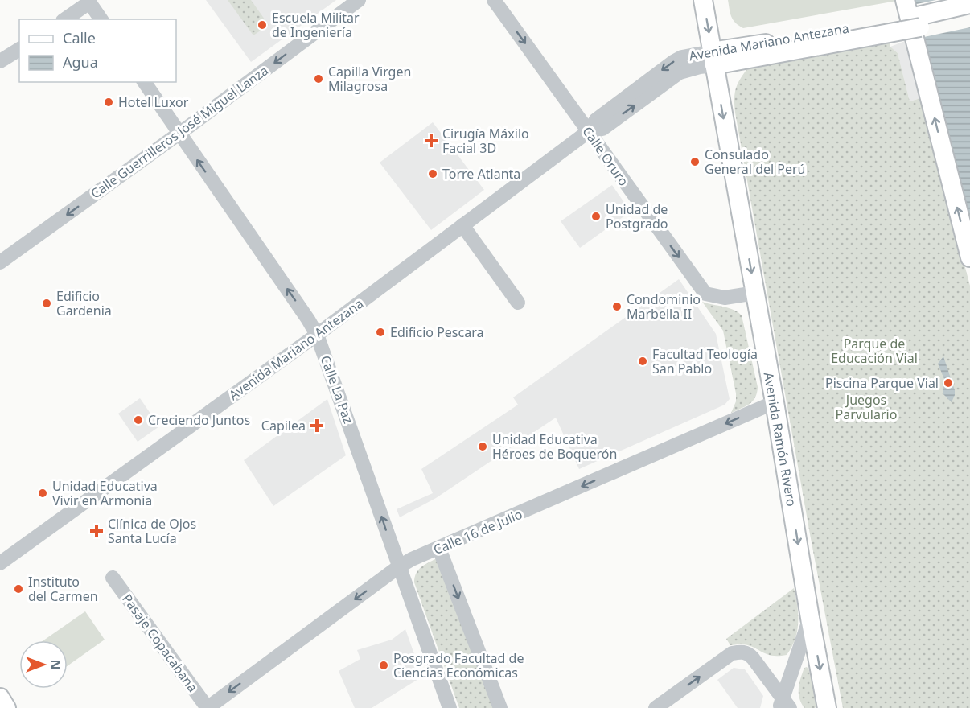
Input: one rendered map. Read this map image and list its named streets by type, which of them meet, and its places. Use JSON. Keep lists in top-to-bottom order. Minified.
{"streets":{"main road":["Avenida Mariano Antezana","Avenida Ramón Rivero"],"street":["Calle Guerrilleros José Miguel Lanza","Calle Oruro","Calle La Paz","Calle 16 de Julio","Pasaje Copacabana"]},"crossings":[["Avenida Mariano Antezana","Calle Oruro"],["Avenida Mariano Antezana","Calle La Paz"],["Avenida Mariano Antezana","Avenida Ramón Rivero"],["Calle Guerrilleros José Miguel Lanza","Calle La Paz"],["Calle Oruro","Avenida Ramón Rivero"],["Calle La Paz","Calle 16 de Julio"],["Avenida Ramón Rivero","Calle 16 de Julio"],["Calle 16 de Julio","Pasaje Copacabana"]],"one_way":["Calle Guerrilleros José Miguel Lanza","Calle Oruro","Calle La Paz","Avenida Ramón Rivero","Calle 16 de Julio"],"parks":["Parque de Educación Vial","Juegos Parvulario"],"places":{"other":["Escuela Militar de Ingeniería","Capilla Virgen Milagrosa","Hotel Luxor","Consulado General del Perú","Torre Atlanta","Unidad de Postgrado","Edificio Gardenia","Condominio Marbella II","Edificio Pescara","Facultad Teología San Pablo","Piscina Parque Vial","Creciendo Juntos","Unidad Educativa Héroes de Boquerón","Unidad Educativa Vivir en Armonia","Instituto del Carmen","Posgrado Facultad de Ciencias Económicas"],"health":["Cirugía Máxilo Facial 3D","Capilea","Clínica de Ojos Santa Lucía"]},"legend":["Calle","Agua"],"north":"right"}
